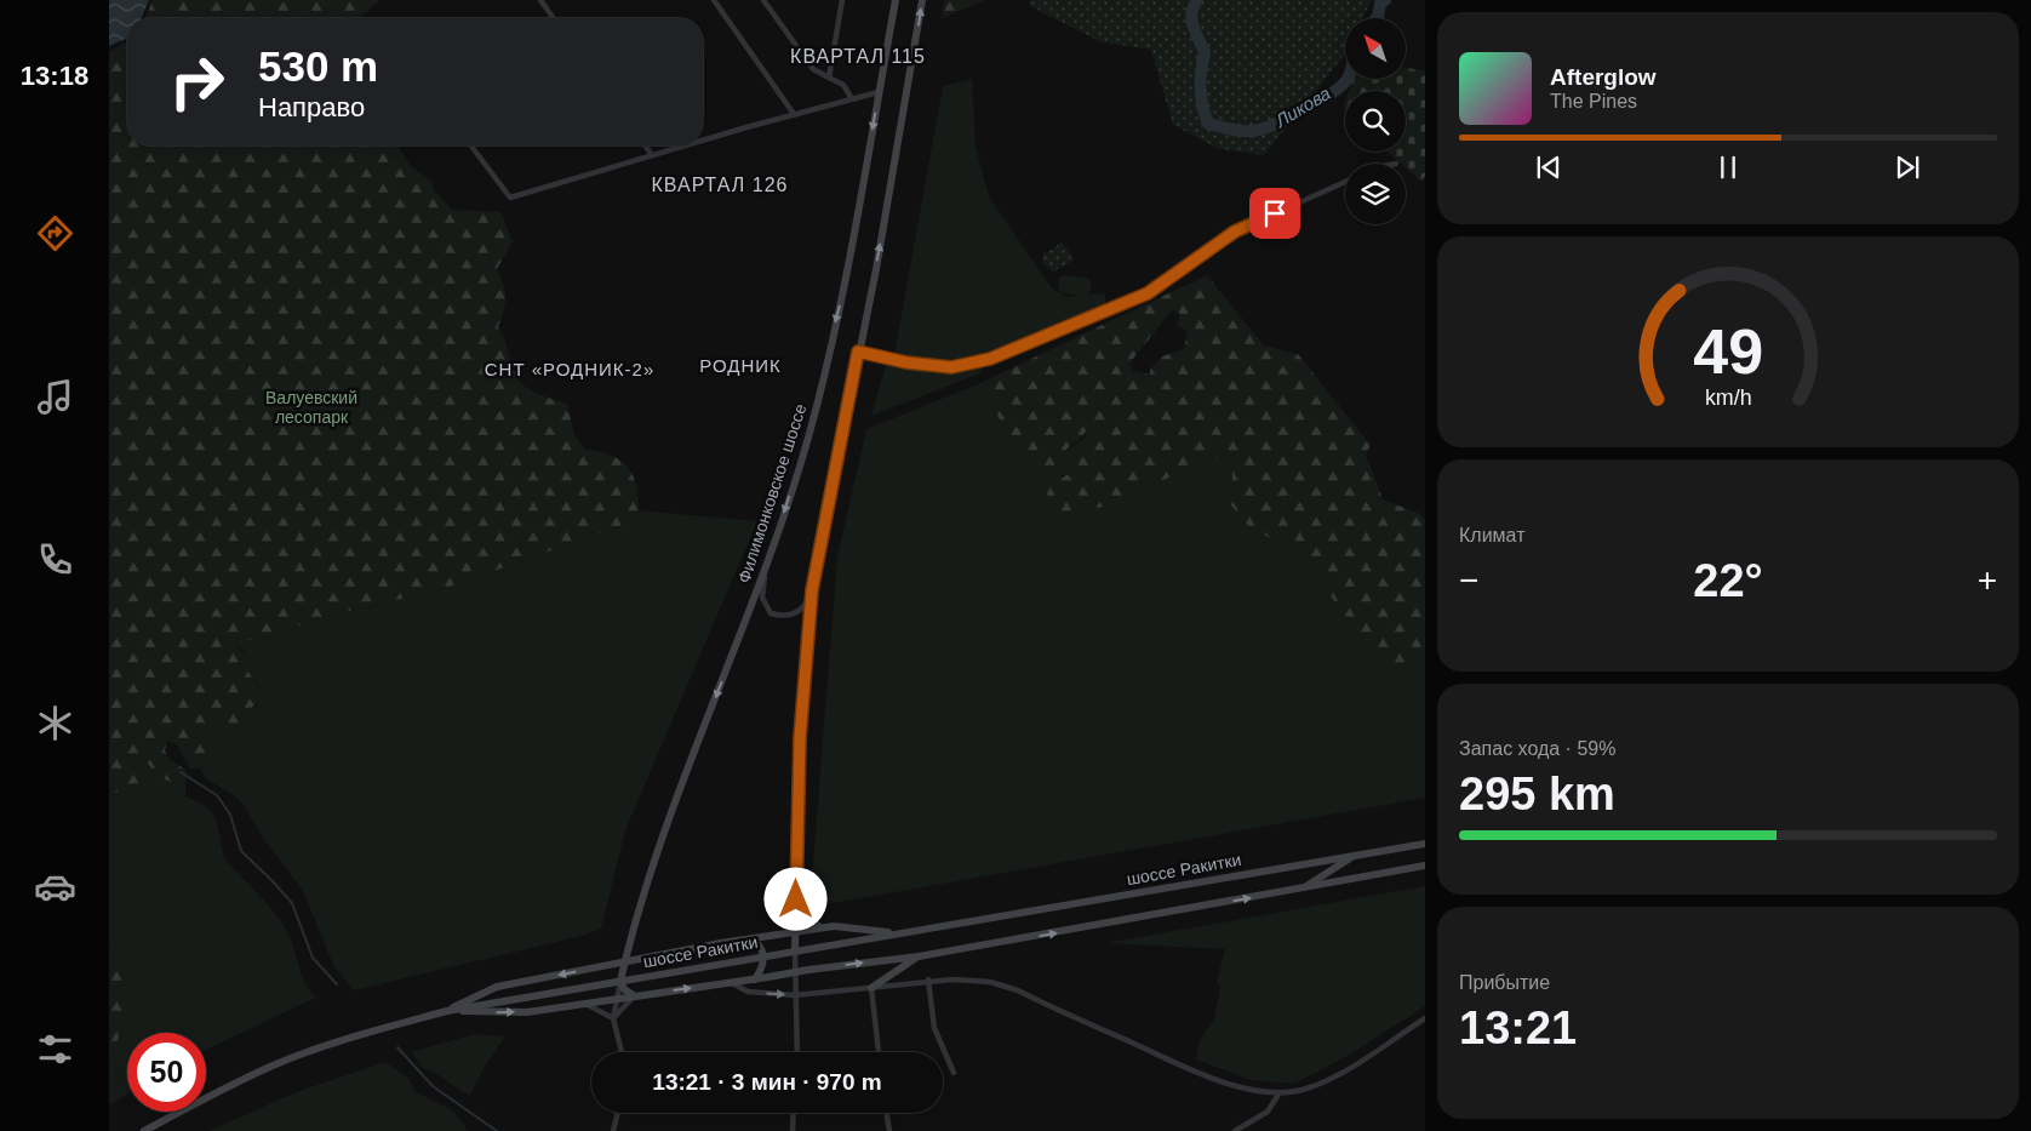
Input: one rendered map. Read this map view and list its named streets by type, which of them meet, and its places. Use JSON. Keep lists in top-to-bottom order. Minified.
{"streets":{"main road":["Филимонковское шоссе","шоссе Ракитки"]},"crossings":[["Филимонковское шоссе","шоссе Ракитки"]],"districts":["КВАРТАЛ 115","КВАРТАЛ 126","РОДНИК","СНТ «РОДНИК-2»"],"water":["Ликова"],"parks":["Валуевский лесопарк"],"north":"top left","page":{"tabs":"13:18","turn":["530 m","Направо"],"song":["Afterglow","The Pines"],"tile":["Климат",["Запас хода · 59%","295 km"],["Прибытие","13:21"]],"heat":["−","22°","+"],"limit":"50","trip":"13:21 · 3 мин · 970 m","gauge":["49","km/h"]}}
